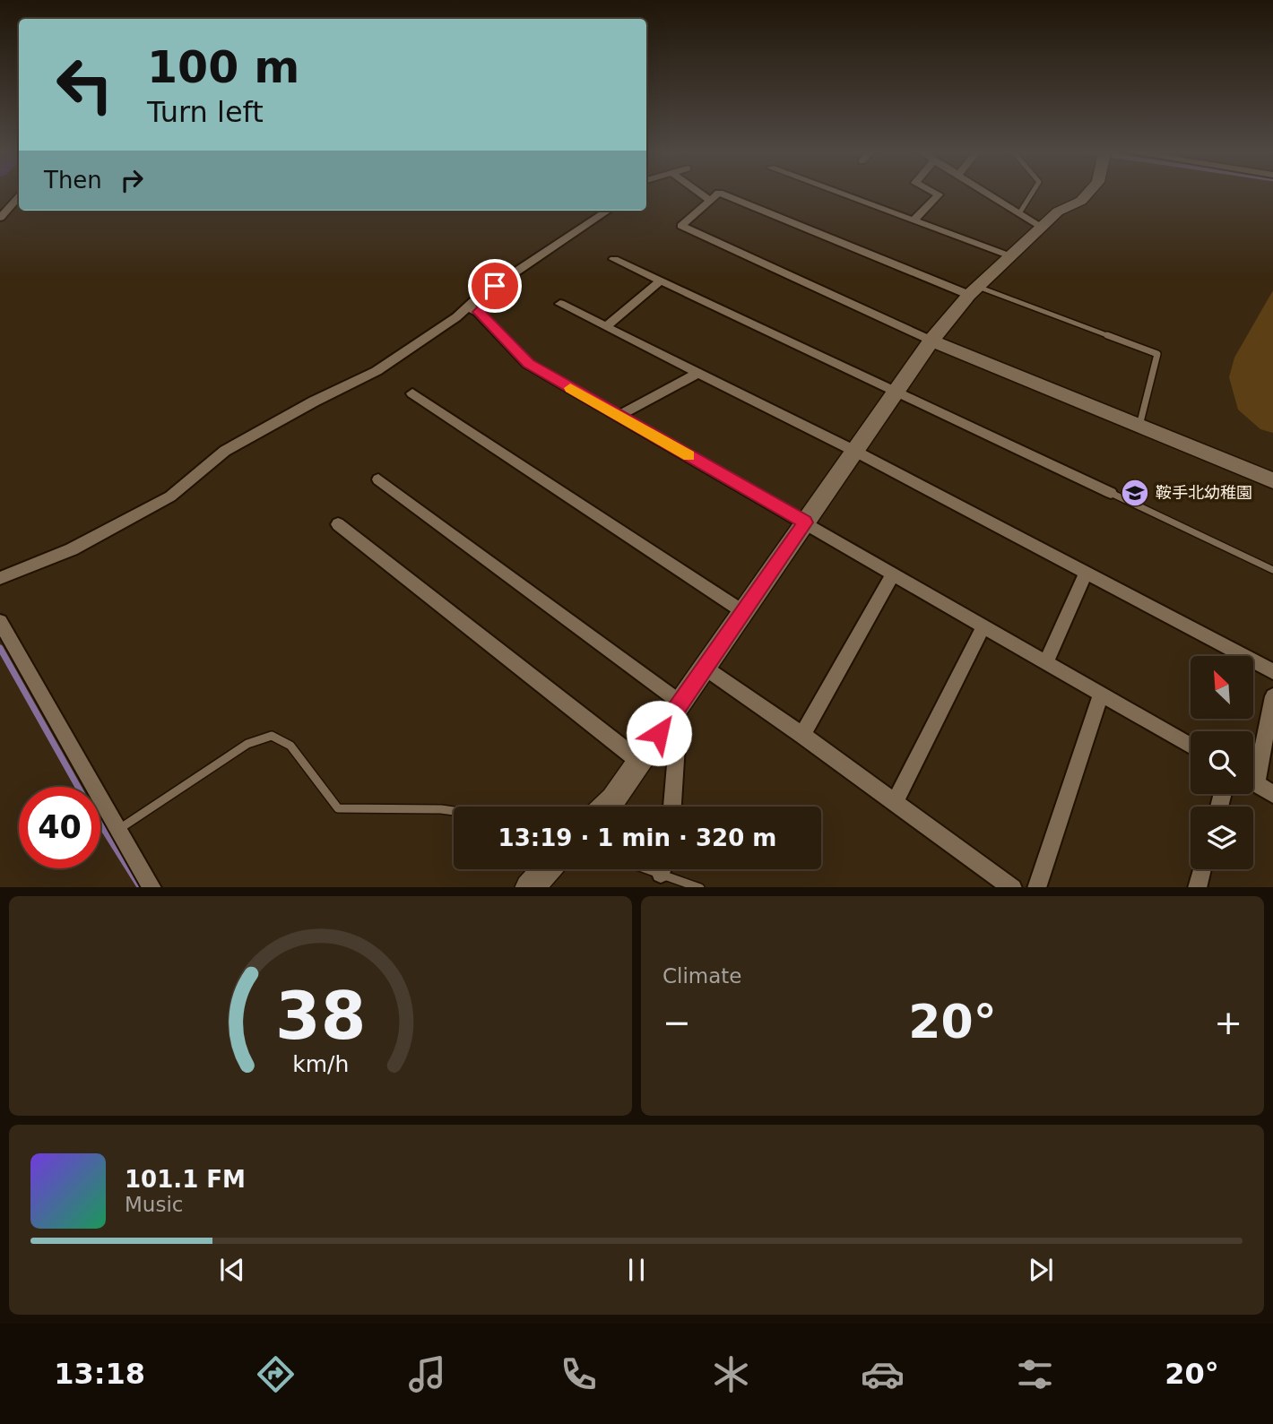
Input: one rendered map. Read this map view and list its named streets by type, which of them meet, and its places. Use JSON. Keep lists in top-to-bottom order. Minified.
{"places":{"school or university":["鞍手北幼稚園"]},"north":"top left","page":{"turn":["100 m","Turn left"],"then":"Then","limit":"40","trip":"13:19 · 1 min · 320 m","tile":"Climate","heat":["−","20°","+"],"song":["101.1 FM","Music"],"tabs":["13:18","20°"],"gauge":["38","km/h"]}}
